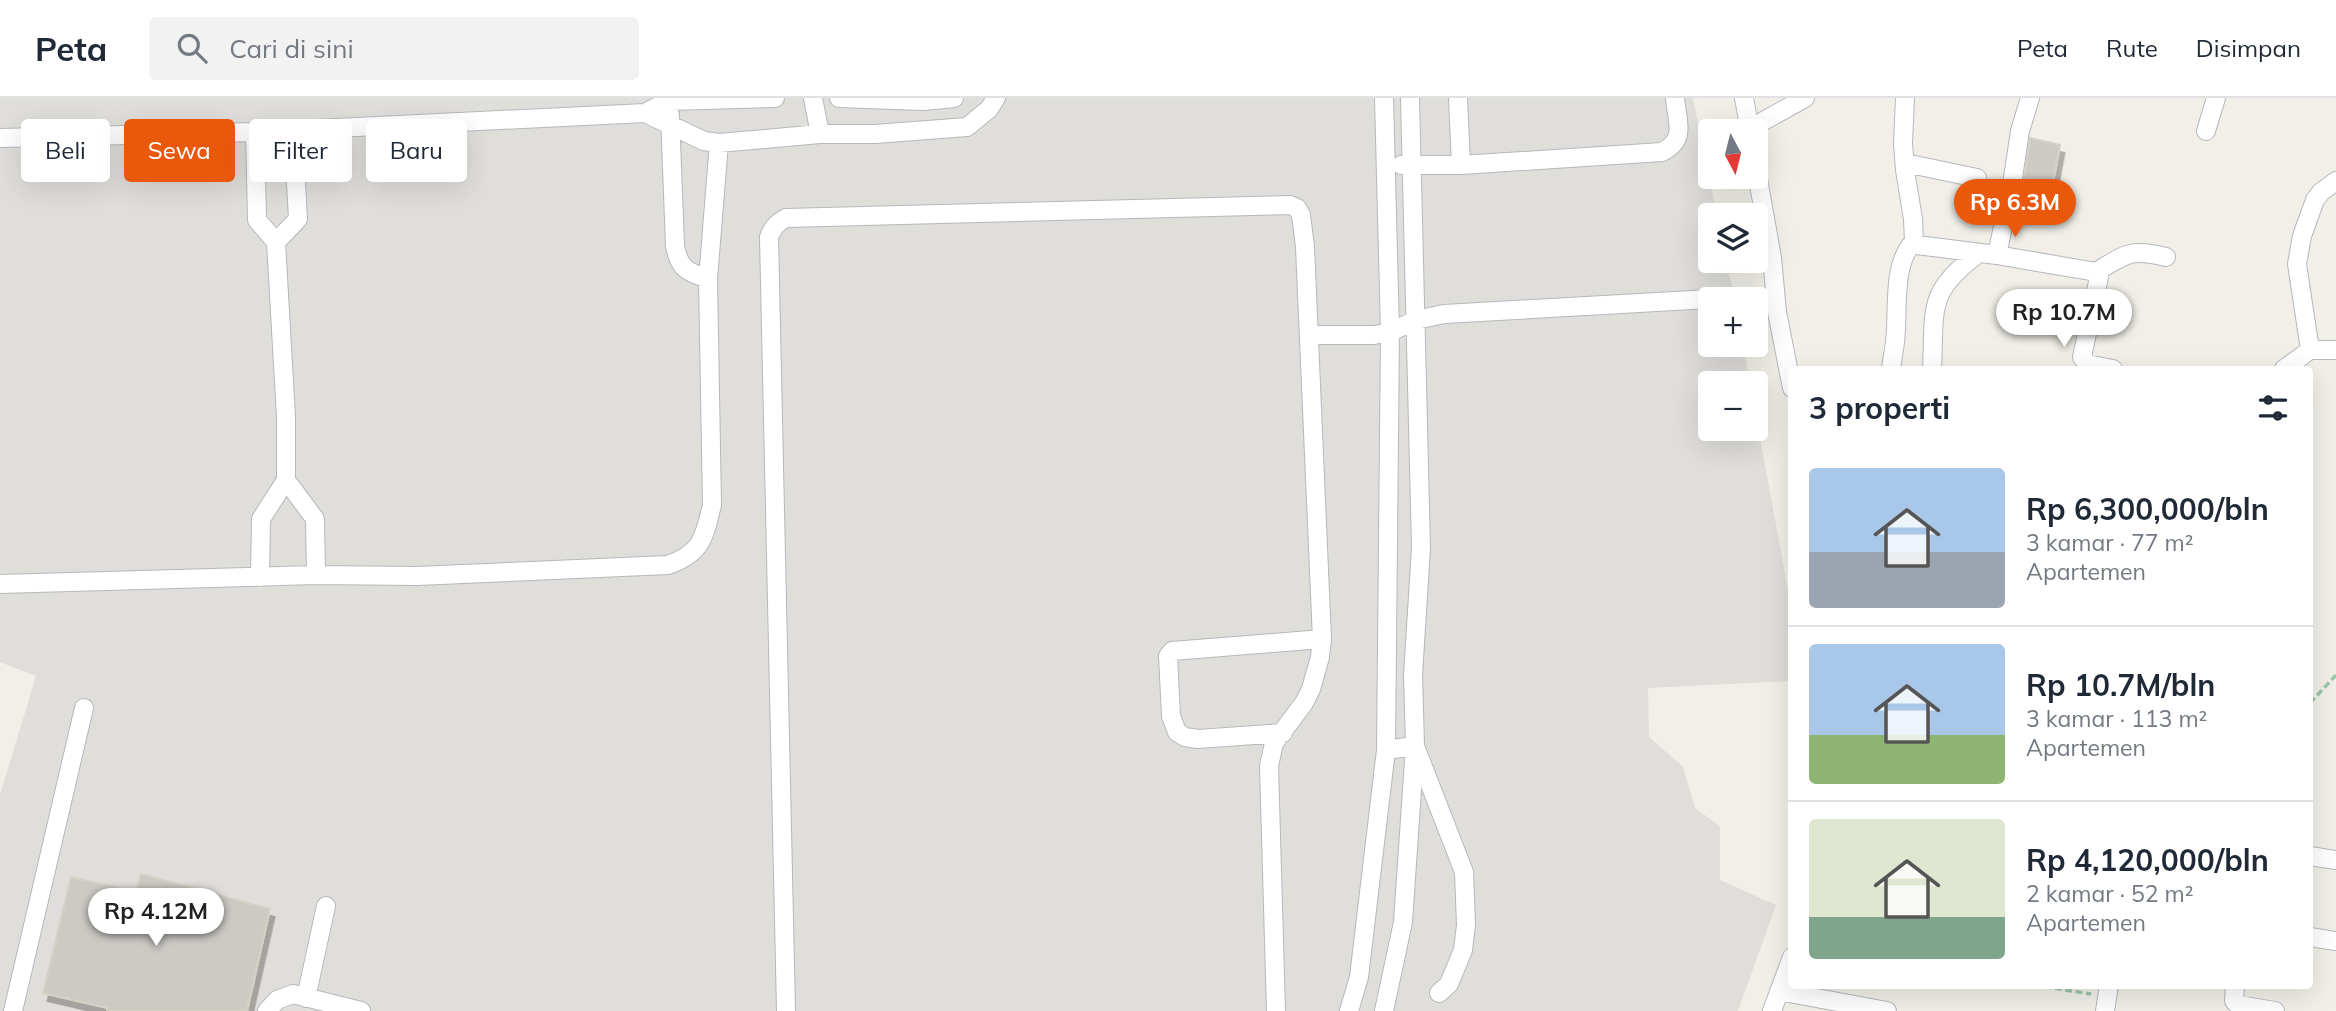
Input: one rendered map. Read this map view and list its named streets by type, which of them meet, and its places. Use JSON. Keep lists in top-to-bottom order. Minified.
{"north":"bottom","page":{"header":"Peta","search":"Cari di sini","nav":["Peta","Rute","Disimpan"],"map_buttons":["+","−"],"chip":["Beli","Sewa","Filter","Baru"],"price":["Rp 6.3M","Rp 10.7M","Rp 4.12M"],"heading":"3 properti","list":[{"name":"Rp 6,300,000/bln","note":"3 kamar · 77 m² · Apartemen"},{"name":"Rp 10.7M/bln","note":"3 kamar · 113 m² · Apartemen"},{"name":"Rp 4,120,000/bln","note":"2 kamar · 52 m² · Apartemen"}]}}
